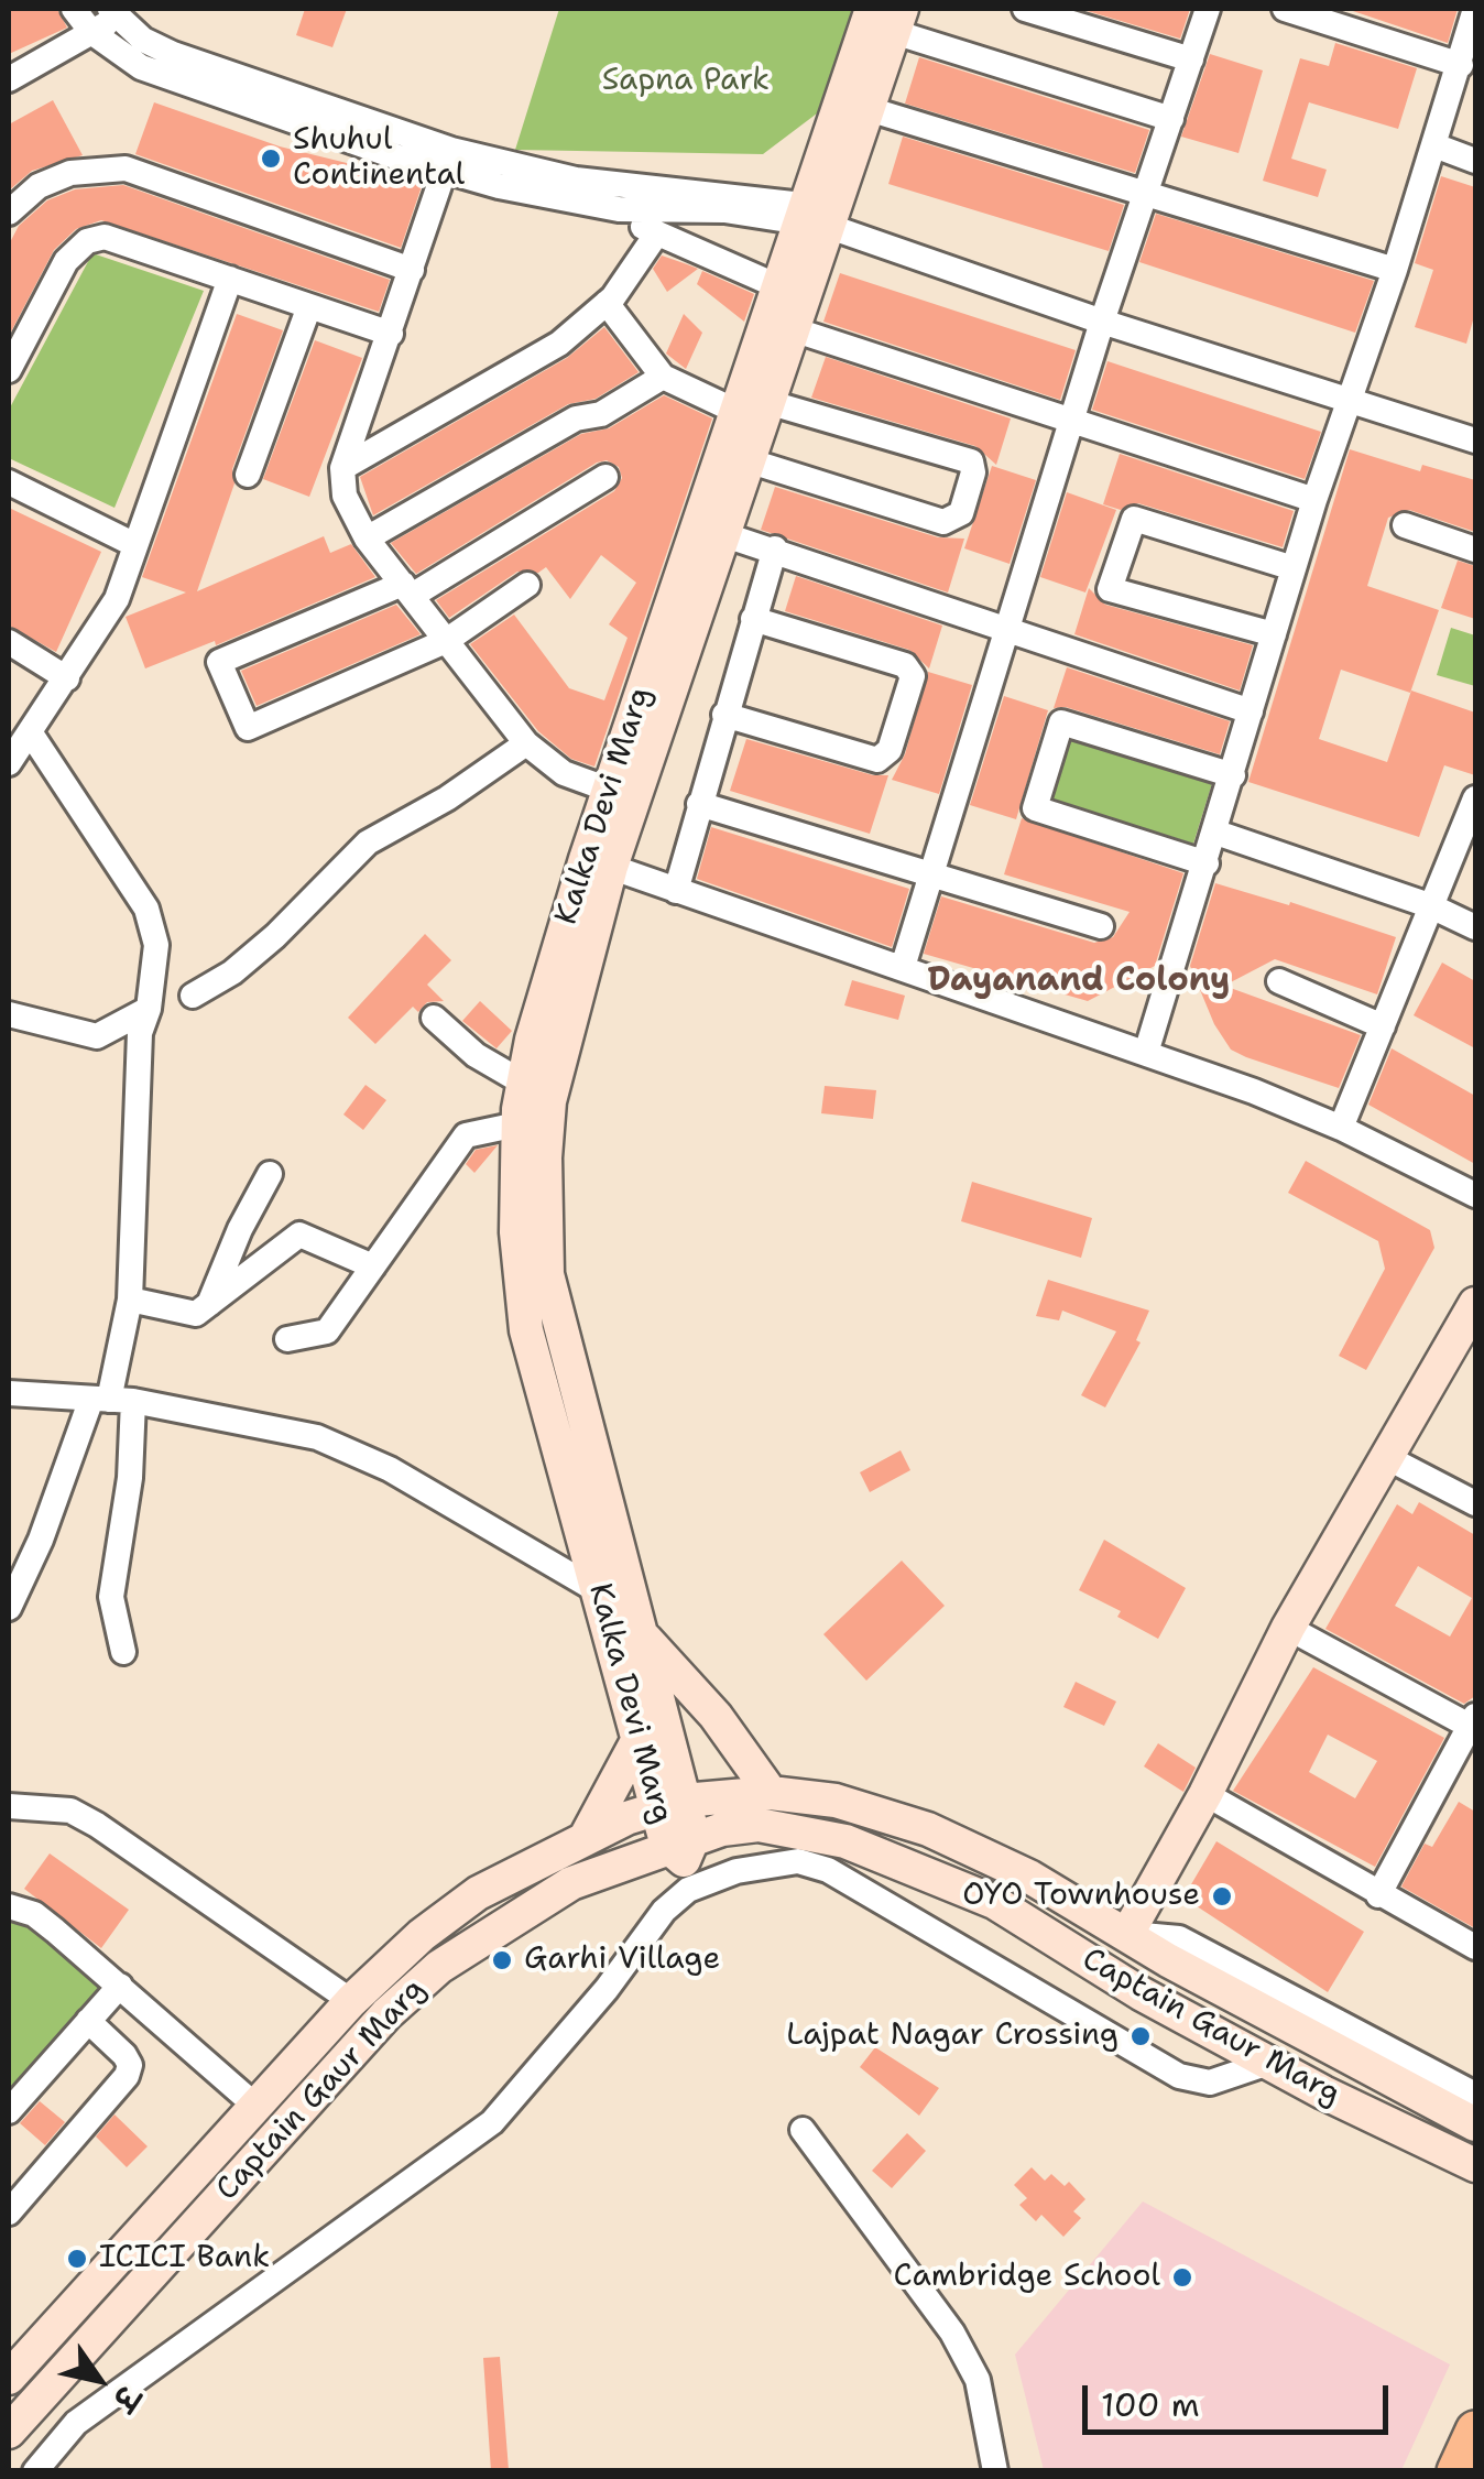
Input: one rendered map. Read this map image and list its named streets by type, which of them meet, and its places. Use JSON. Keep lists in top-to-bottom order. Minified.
{"streets":{"street":["Kalka Devi Marg","Captain Gaur Marg"]},"crossings":[["Kalka Devi Marg","Captain Gaur Marg"]],"districts":["Dayanand Colony"],"parks":["Sapna Park"],"places":["Shuhul Continental","OYO Townhouse","Garhi Village","Lajpat Nagar Crossing","ICICI Bank","Cambridge School"],"scale_bar":"100 m","north":"bottom right"}
